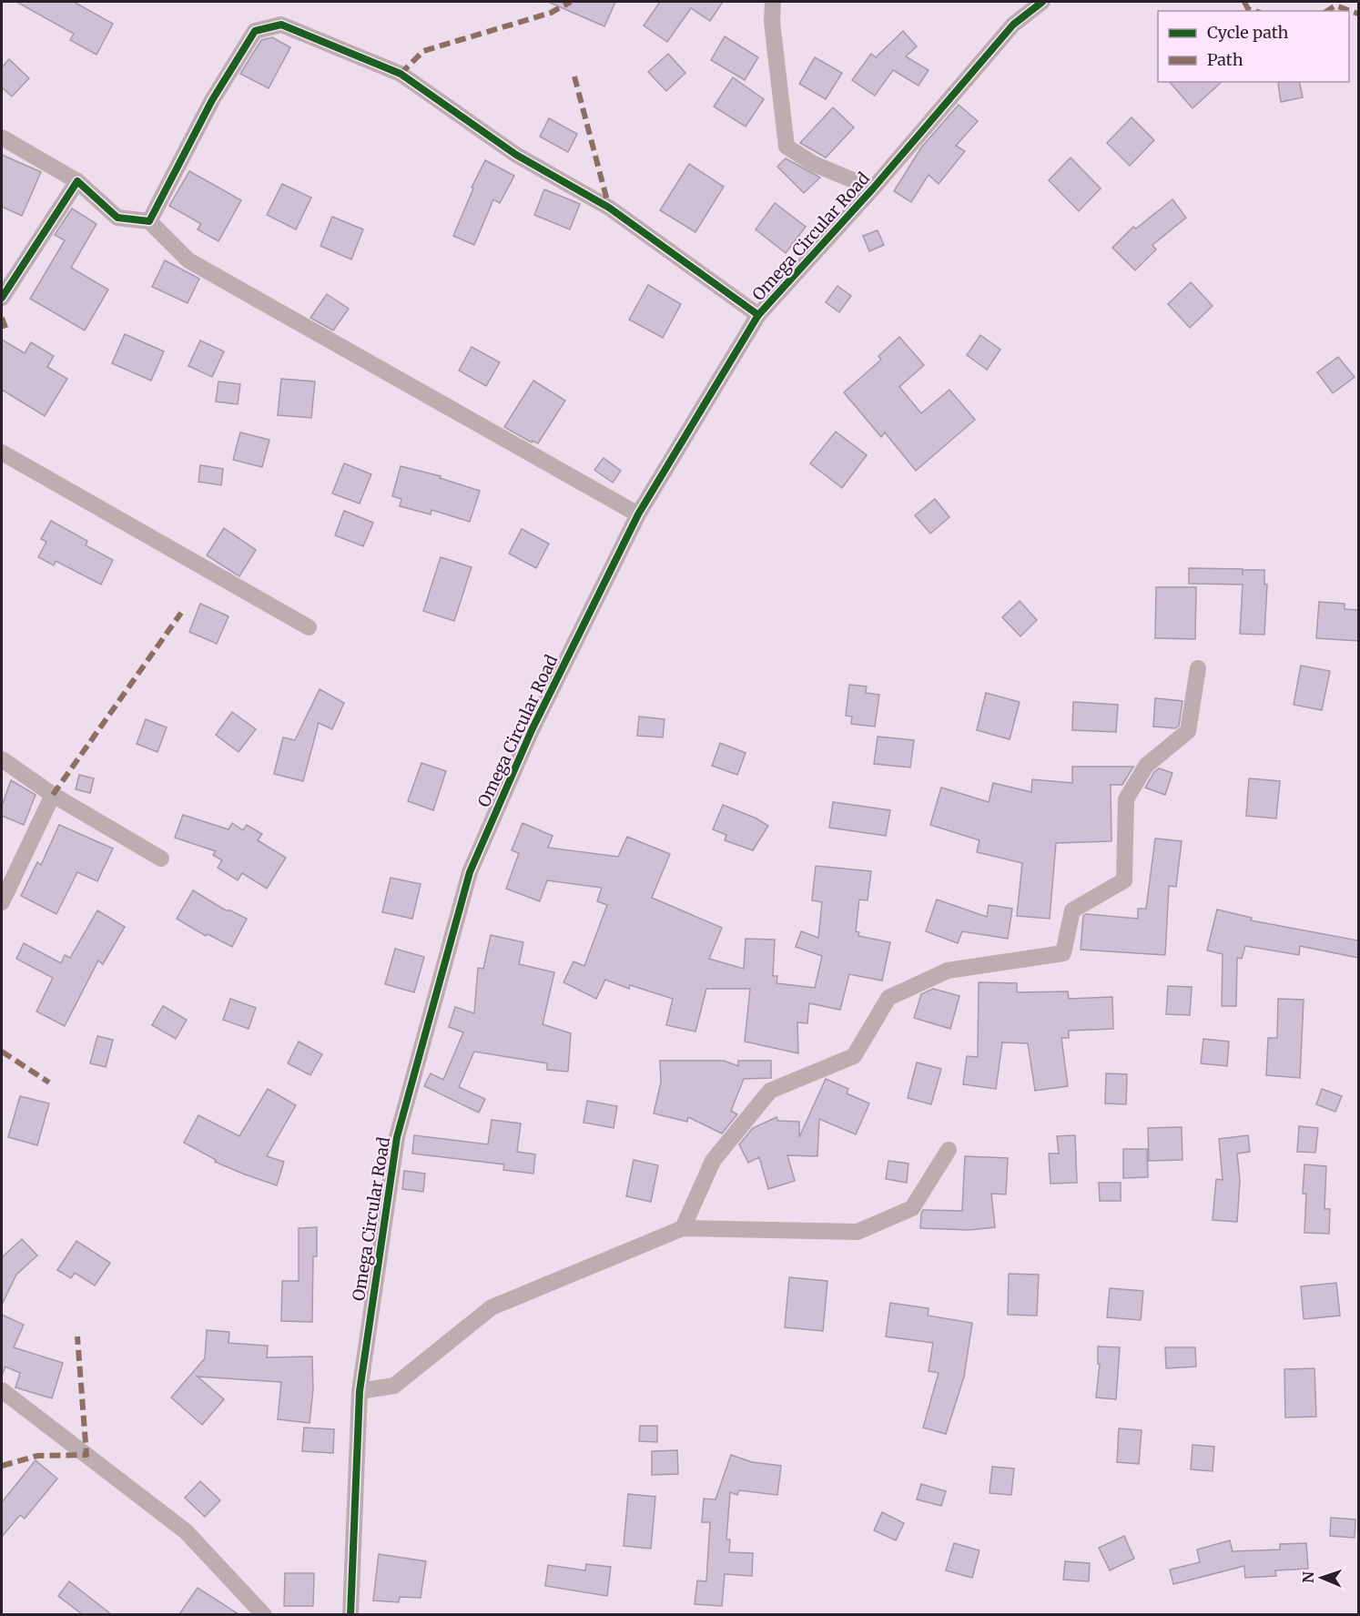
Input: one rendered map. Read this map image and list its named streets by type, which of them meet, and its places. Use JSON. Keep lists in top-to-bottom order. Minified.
{"streets":{"street":["Omega Circular Road"]},"legend":["Cycle path","Path"],"north":"left"}
